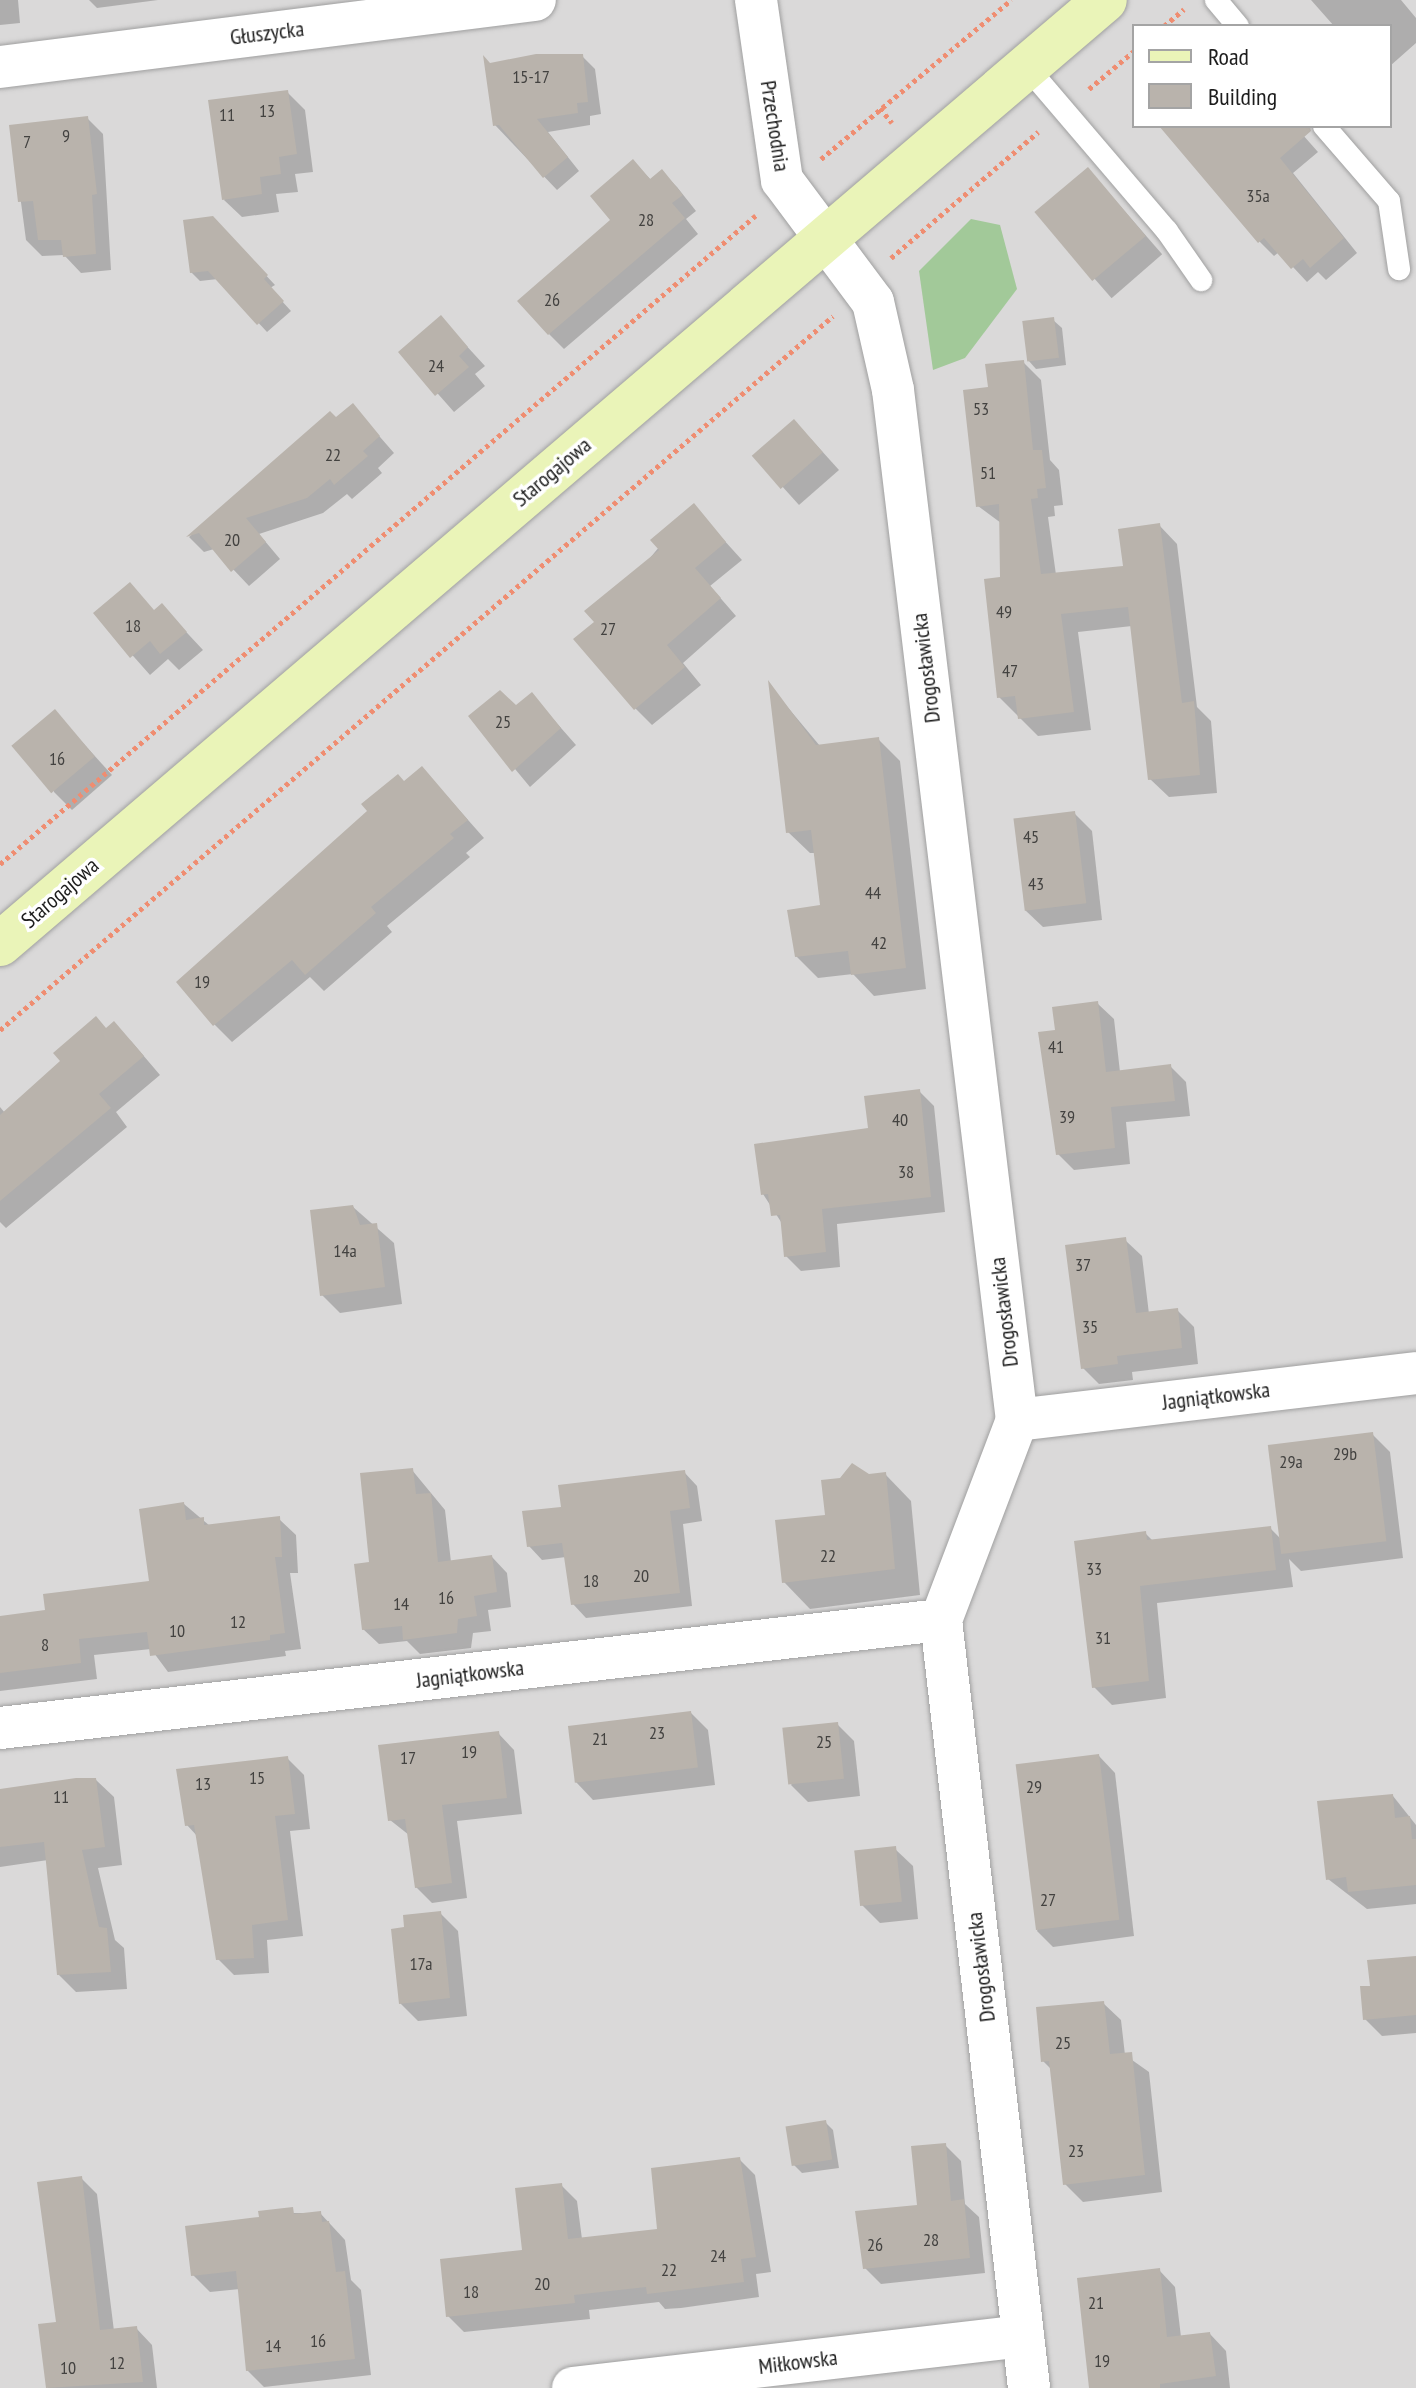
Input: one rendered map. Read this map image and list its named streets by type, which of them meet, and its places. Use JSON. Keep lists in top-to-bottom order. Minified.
{"streets":{"street":["Głuszycka","Przechodnia","Starogajowa","Drogosławicka","Jagniątkowska","Miłkowska"]},"crossings":[["Przechodnia","Starogajowa"],["Przechodnia","Drogosławicka"],["Starogajowa","Drogosławicka"],["Drogosławicka","Jagniątkowska"],["Drogosławicka","Miłkowska"]],"house_numbers":["15-17","13","11","9","7","35a","28","26","24","53","22","51","20","49","18","27","47","25","16","45","43","44","42","19","41","39","40","38","14a","37","35","29b","29a","22","33","20","18","16","14","12","10","31","8","23","21","25","19","17","15","13","29","11","27","17a","25","23","28","26","24","22","20","18","21","16","14","19","12","10"],"legend":["Road","Building"]}
